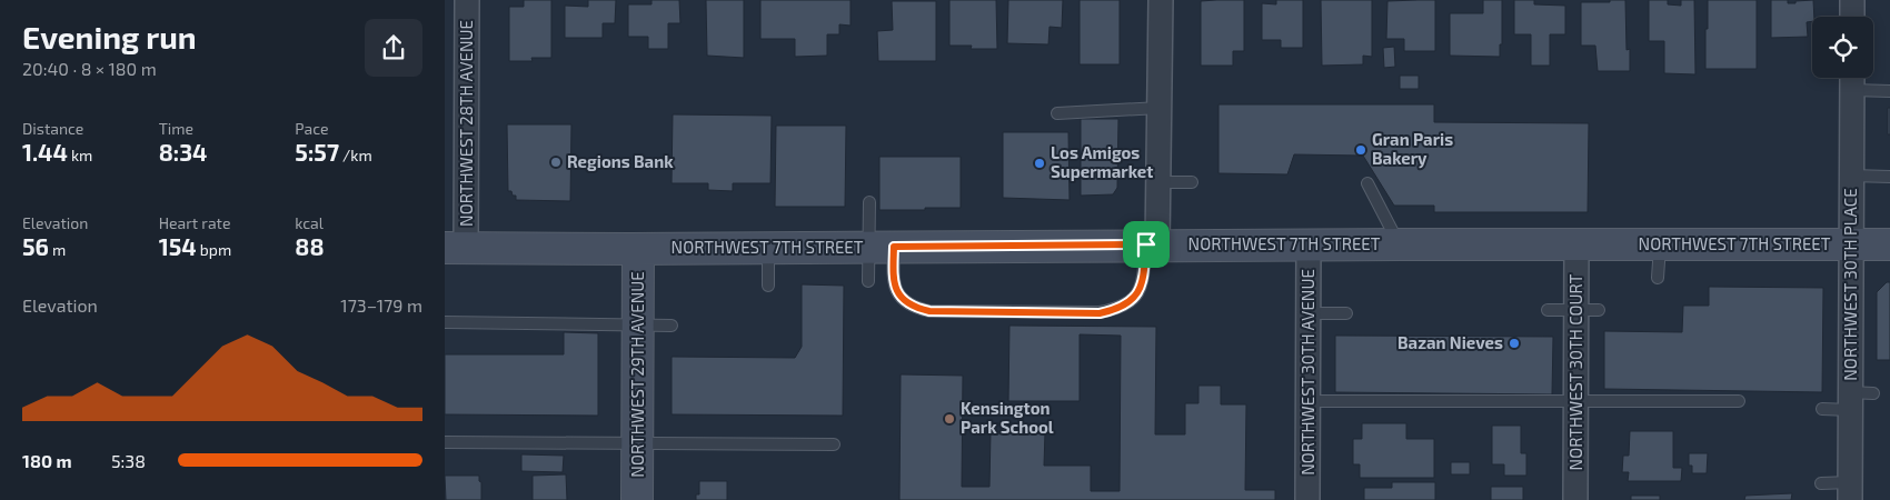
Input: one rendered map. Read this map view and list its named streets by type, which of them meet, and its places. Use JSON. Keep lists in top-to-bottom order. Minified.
{"streets":{"main road":["NORTHWEST 7TH STREET","NORTHWEST 29TH AVENUE"],"street":["NORTHWEST 28TH AVENUE","NORTHWEST 30TH PLACE","NORTHWEST 30TH AVENUE","NORTHWEST 30TH COURT"]},"crossings":[["NORTHWEST 28TH AVENUE","NORTHWEST 7TH STREET"],["NORTHWEST 7TH STREET","NORTHWEST 30TH PLACE"],["NORTHWEST 7TH STREET","NORTHWEST 30TH AVENUE"],["NORTHWEST 7TH STREET","NORTHWEST 30TH COURT"],["NORTHWEST 7TH STREET","NORTHWEST 29TH AVENUE"]],"places":["Gran Paris Bakery","Regions Bank","Los Amigos Supermarket","Bazan Nieves","Kensington Park School"],"page":{"heading":["Evening run","20:40 · 8 × 180 m"],"stats":[["Distance","1.44 km"],["Time","8:34"],["Pace","5:57 /km"],["Elevation","56 m"],["Heart rate","154 bpm"],["kcal","88"]],"chart":["Elevation","173–179 m"],"list":[{"name":"180 m","note":"5:38"}]}}
